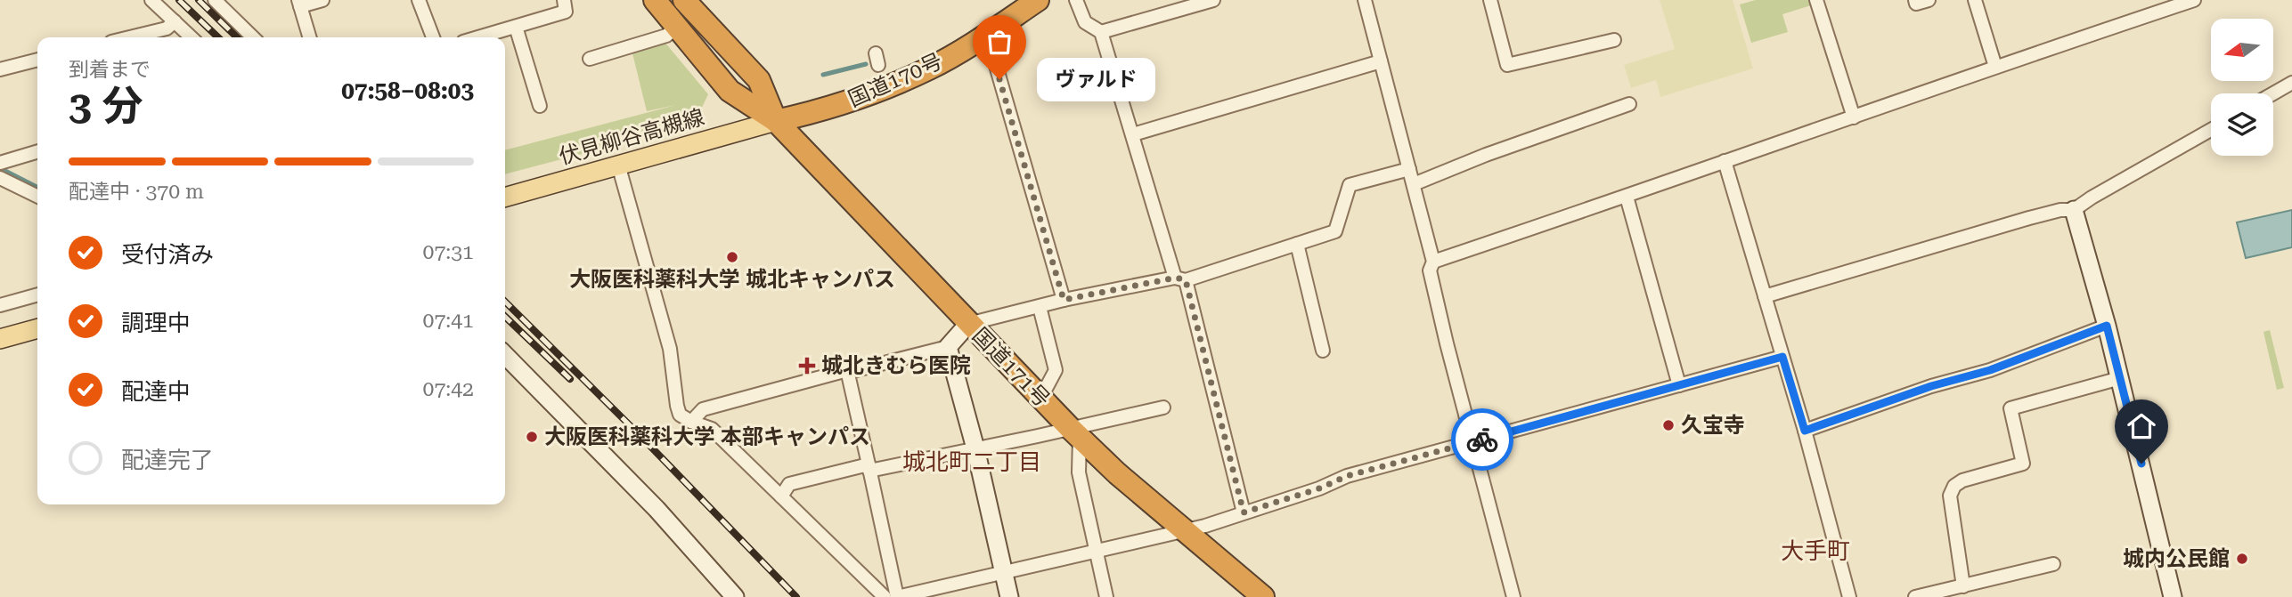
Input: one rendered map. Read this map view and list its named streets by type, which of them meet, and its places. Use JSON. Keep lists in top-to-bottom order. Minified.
{"streets":{"highway":["国道170号","国道171号"],"main road":["伏見柳谷高槻線"]},"crossings":[["国道170号","伏見柳谷高槻線"],["国道170号","国道171号"],["伏見柳谷高槻線","国道171号"]],"districts":["城北町二丁目","大手町"],"places":{"other":["ヴァルド","大阪医科薬科大学 城北キャンパス","久宝寺","大阪医科薬科大学 本部キャンパス","城内公民館"],"health":["城北きむら医院"]},"north":"left","page":{"heading":["3 分","到着まで","07:58–08:03"],"bubble":"ヴァルド","bar":"配達中 · 370 m","list":[["受付済み","07:31"],["調理中","07:41"],["配達中","07:42"],"配達完了"]}}
